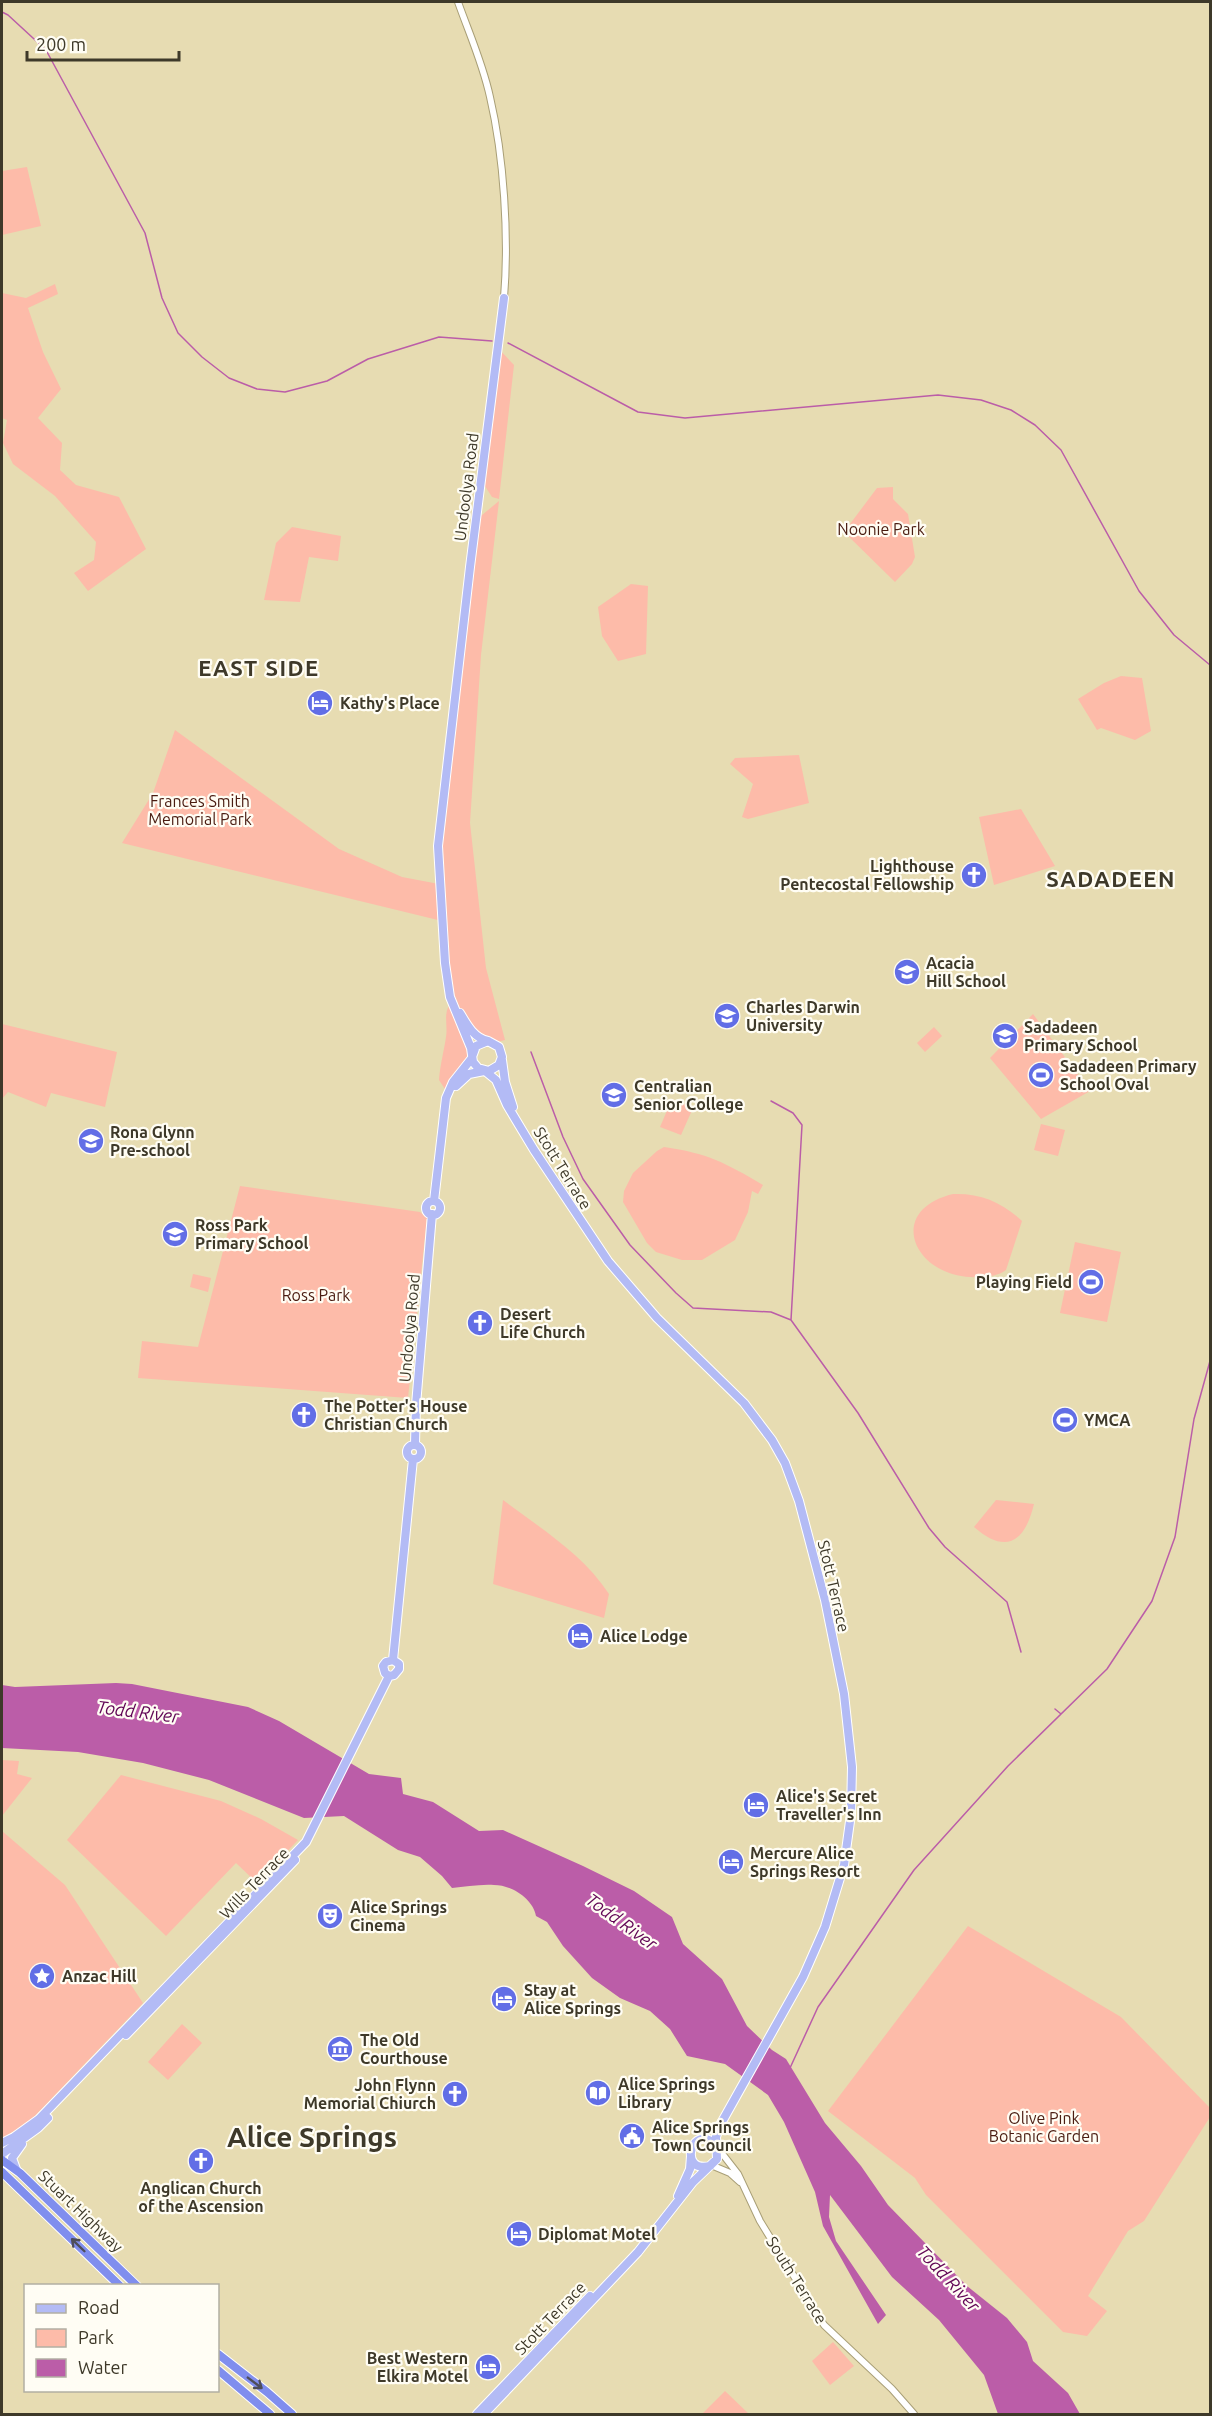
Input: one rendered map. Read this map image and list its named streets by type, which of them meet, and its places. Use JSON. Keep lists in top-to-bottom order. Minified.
{"streets":{"highway":["Stuart Highway"],"main road":["Undoolya Road","Stott Terrace","Wills Terrace"],"street":["South Terrace"]},"crossings":[["Undoolya Road","Stott Terrace"],["Undoolya Road","Wills Terrace"],["Stott Terrace","South Terrace"]],"districts":["EAST SIDE","SADADEEN","Alice Springs"],"water":["Todd River"],"parks":["Noonie Park","Frances Smith Memorial Park","Ross Park","Olive Pink Botanic Garden"],"places":{"hotel":["Kathy's Place","Alice Lodge","Alice's Secret Traveller's Inn","Mercure Alice Springs Resort","Stay at Alice Springs","Diplomat Motel","Best Western Elkira Motel"],"church":["Lighthouse Pentecostal Fellowship","Desert Life Church","The Potter's House Christian Church","John Flynn Memorial Chiurch","Anglican Church of the Ascension"],"school or university":["Acacia Hill School","Charles Darwin University","Sadadeen Primary School","Centralian Senior College","Rona Glynn Pre-school","Ross Park Primary School"],"sports":["Sadadeen Primary School Oval","Playing Field","YMCA"],"theatre":["Alice Springs Cinema"],"place":["Anzac Hill"],"museum":["The Old Courthouse"],"library":["Alice Springs Library"],"public building":["Alice Springs Town Council"]},"legend":["Road","Park","Water"],"scale_bar":"200 m"}
